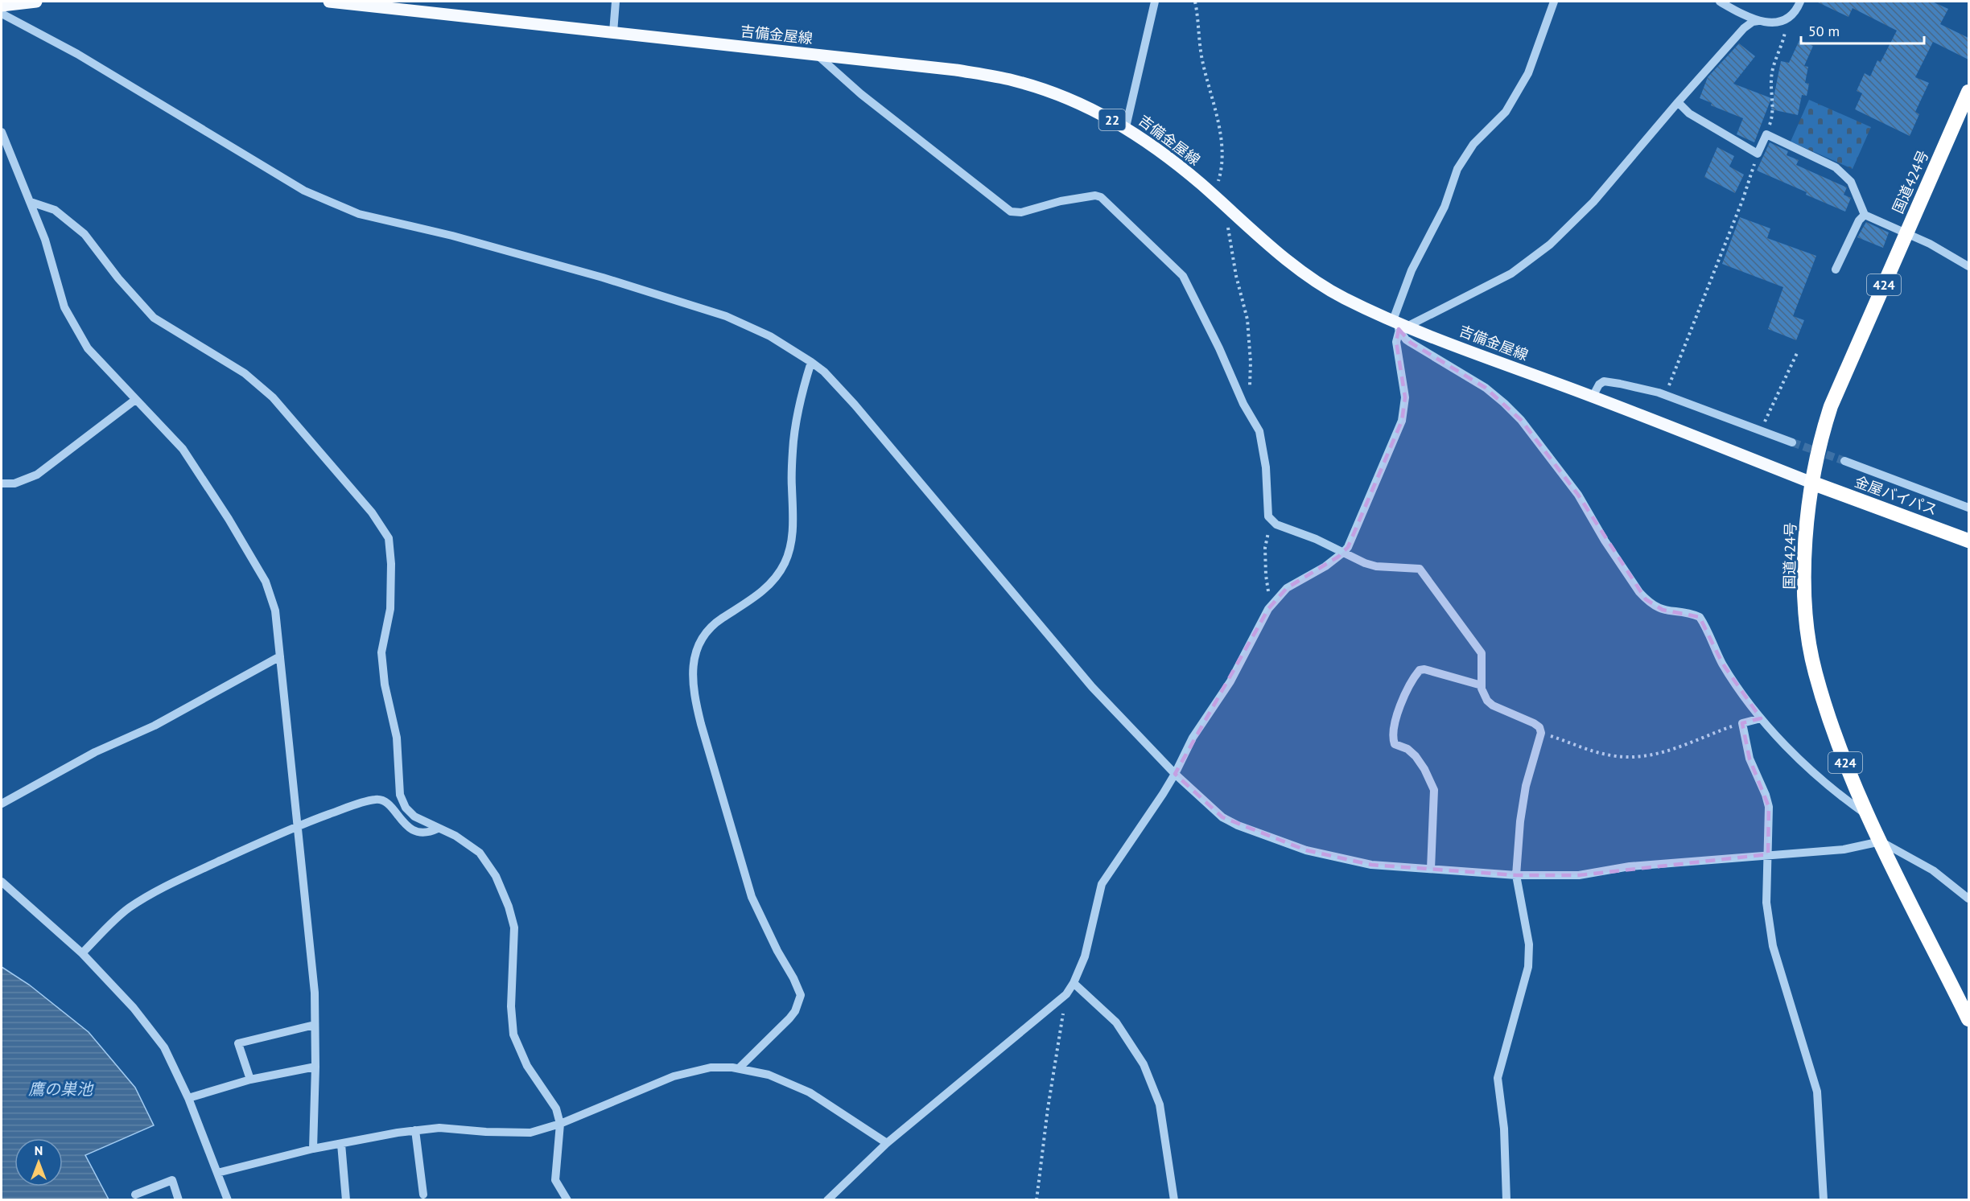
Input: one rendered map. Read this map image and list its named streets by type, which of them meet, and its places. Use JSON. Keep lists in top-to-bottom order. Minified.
{"streets":{"highway":["国道424号","424","金屋バイパス"],"main road":["吉備金屋線","22"]},"crossings":[["吉備金屋線","国道424号"],["吉備金屋線","金屋バイパス"],["国道424号","金屋バイパス"]],"water":["鷹の巣池"],"scale_bar":"50 m","north":"top"}
